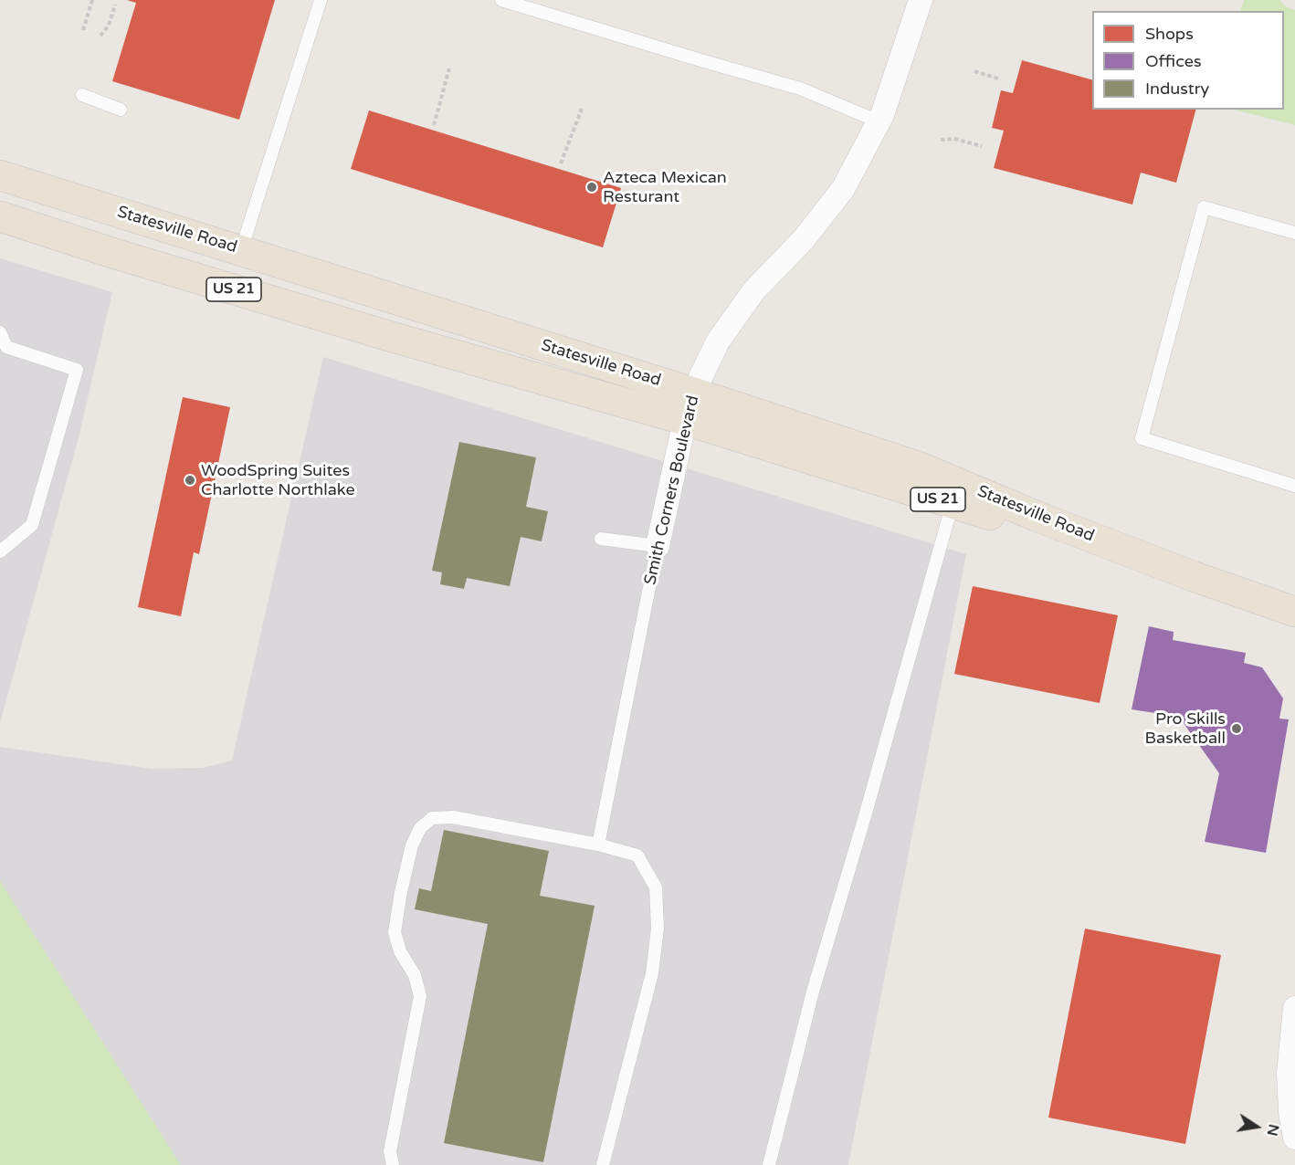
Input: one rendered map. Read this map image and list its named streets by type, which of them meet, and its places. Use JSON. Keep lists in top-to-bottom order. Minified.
{"streets":{"main road":["Statesville Road","US 21"],"street":["Smith Corners Boulevard"]},"crossings":[["Statesville Road","Smith Corners Boulevard"]],"places":["Azteca Mexican Resturant","WoodSpring Suites Charlotte Northlake","Pro Skills Basketball"],"legend":["Shops","Offices","Industry"],"north":"right"}
